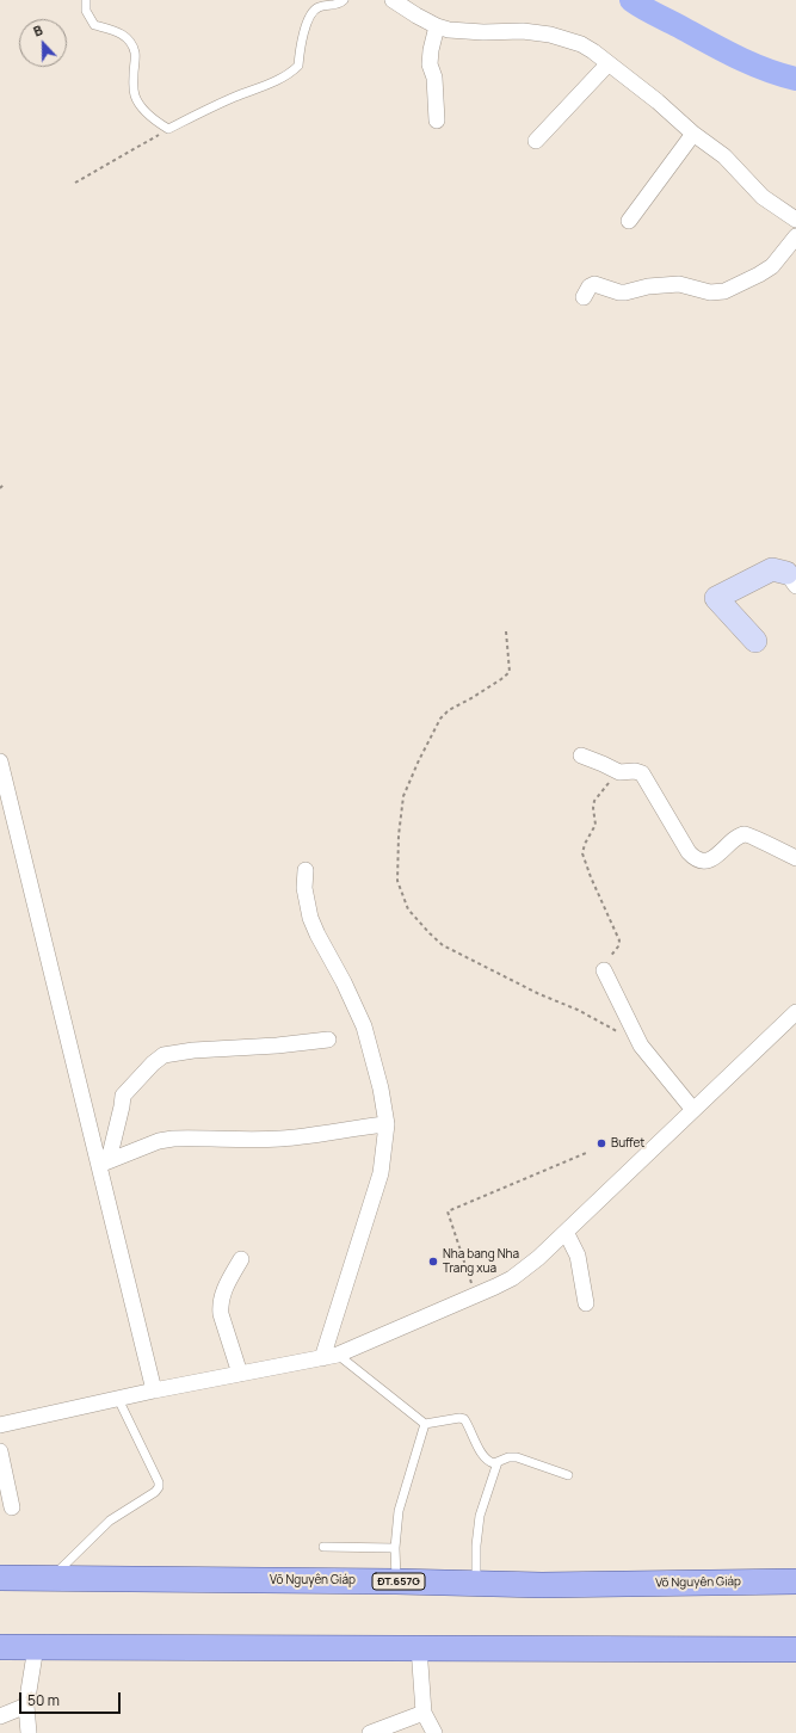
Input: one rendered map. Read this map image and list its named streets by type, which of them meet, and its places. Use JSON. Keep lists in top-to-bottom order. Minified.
{"streets":{"main road":["Võ Nguyên Giáp","ĐT.657G"]},"places":["Buffet","Nha bang Nha Trang xua"],"scale_bar":"50 m","north":"top"}
